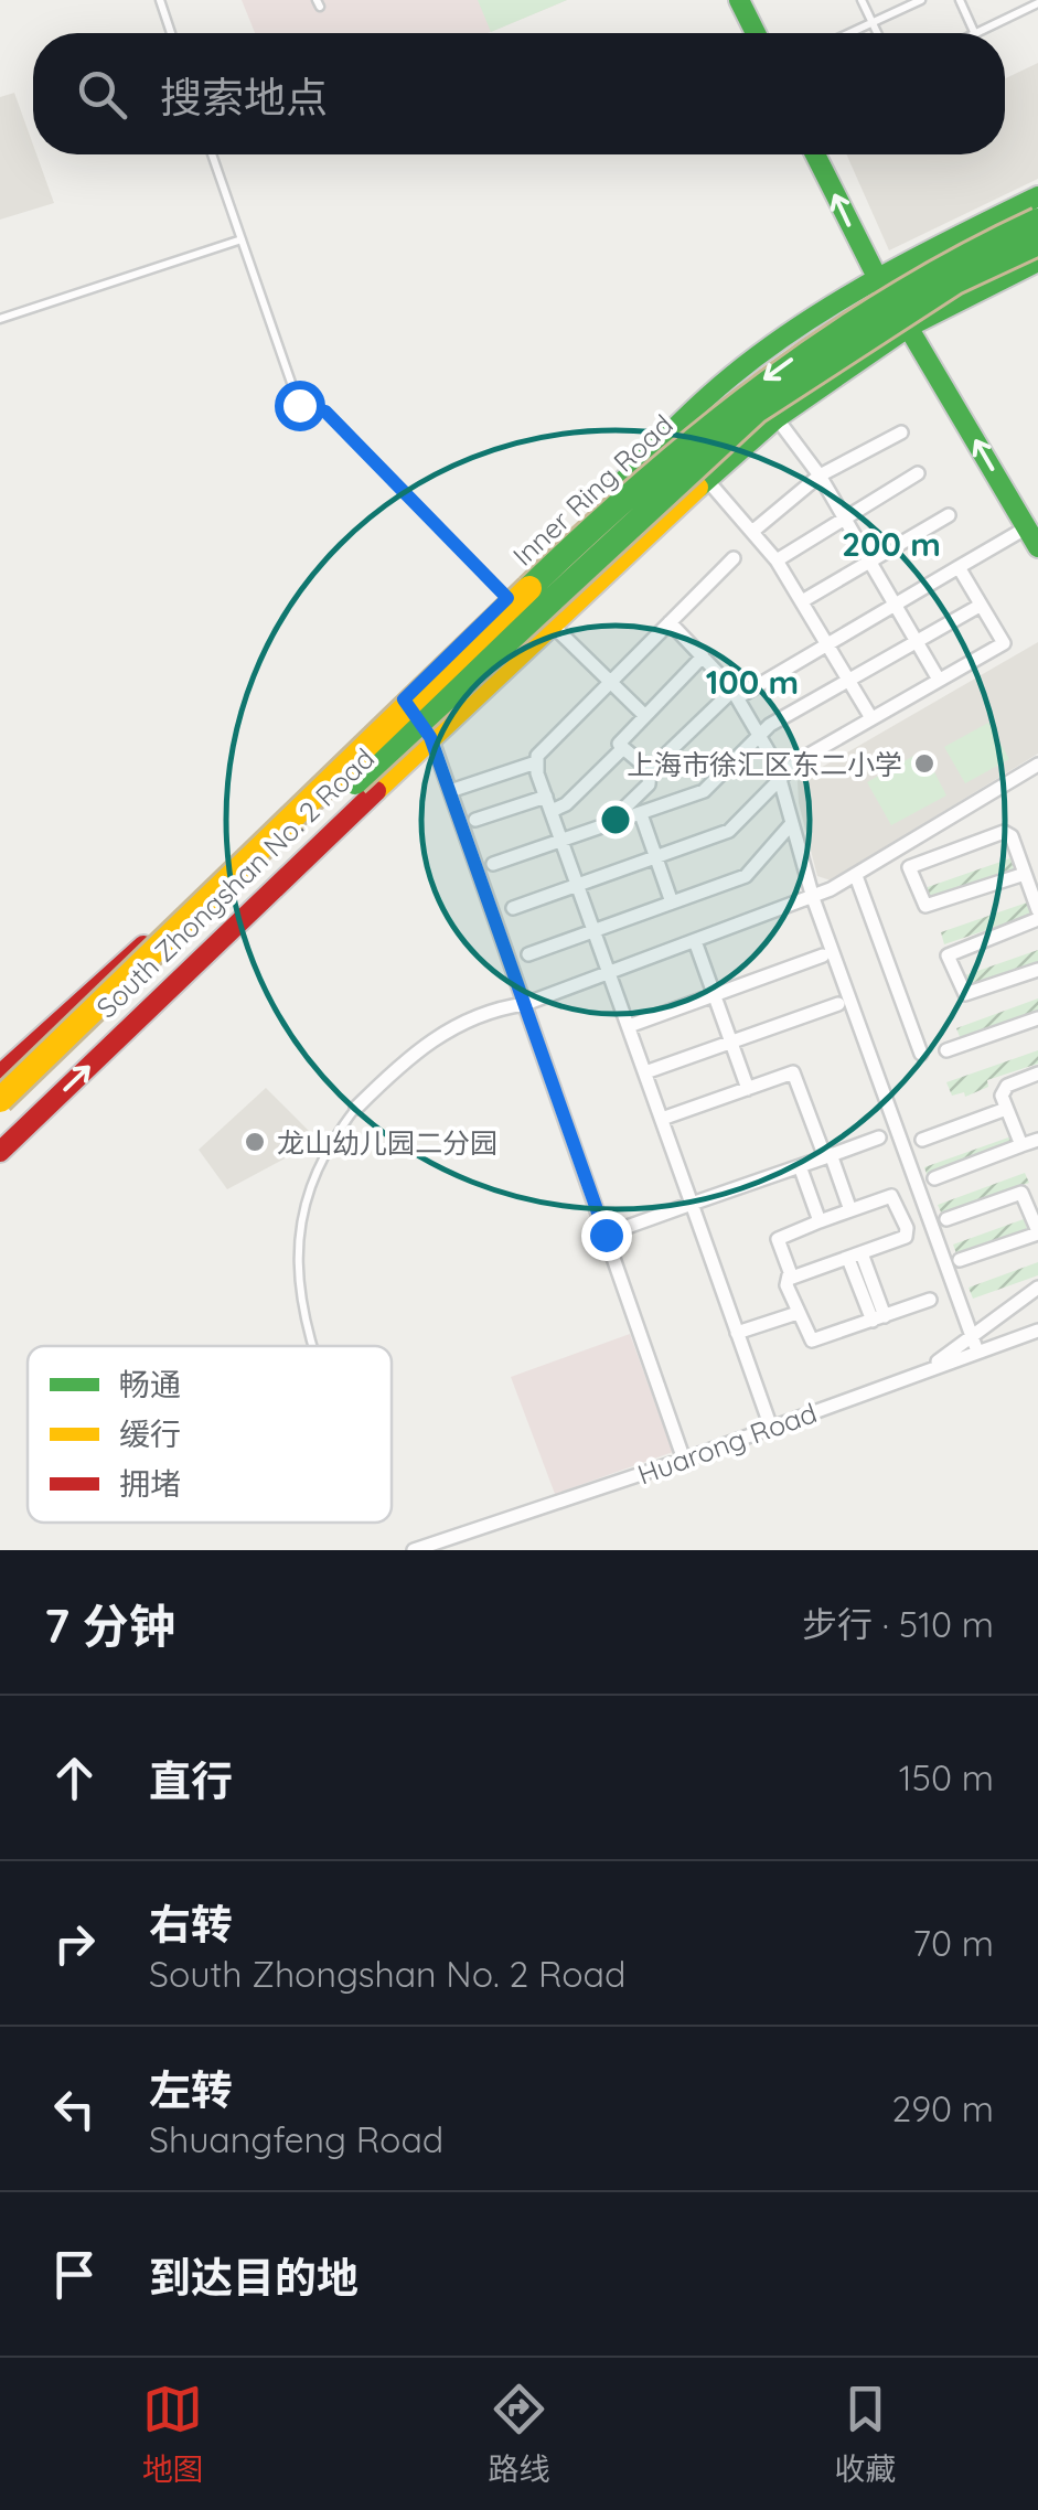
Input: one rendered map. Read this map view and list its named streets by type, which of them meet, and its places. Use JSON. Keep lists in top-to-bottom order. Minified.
{"streets":{"main road":["Inner Ring Road","South Zhongshan No. 2 Road"],"street":["Huarong Road"]},"places":["上海市徐汇区东二小学","龙山幼儿园二分园"],"legend":["畅通","缓行","拥堵"],"page":{"search":"搜索地点","heading":["7 分钟","步行 · 510 m"],"list":[["直行","150 m"],["右转","South Zhongshan No. 2 Road","70 m"],["左转","Shuangfeng Road","290 m"],"到达目的地"],"nav":["地图","路线","收藏"]},"rings":["200 m","100 m"]}
